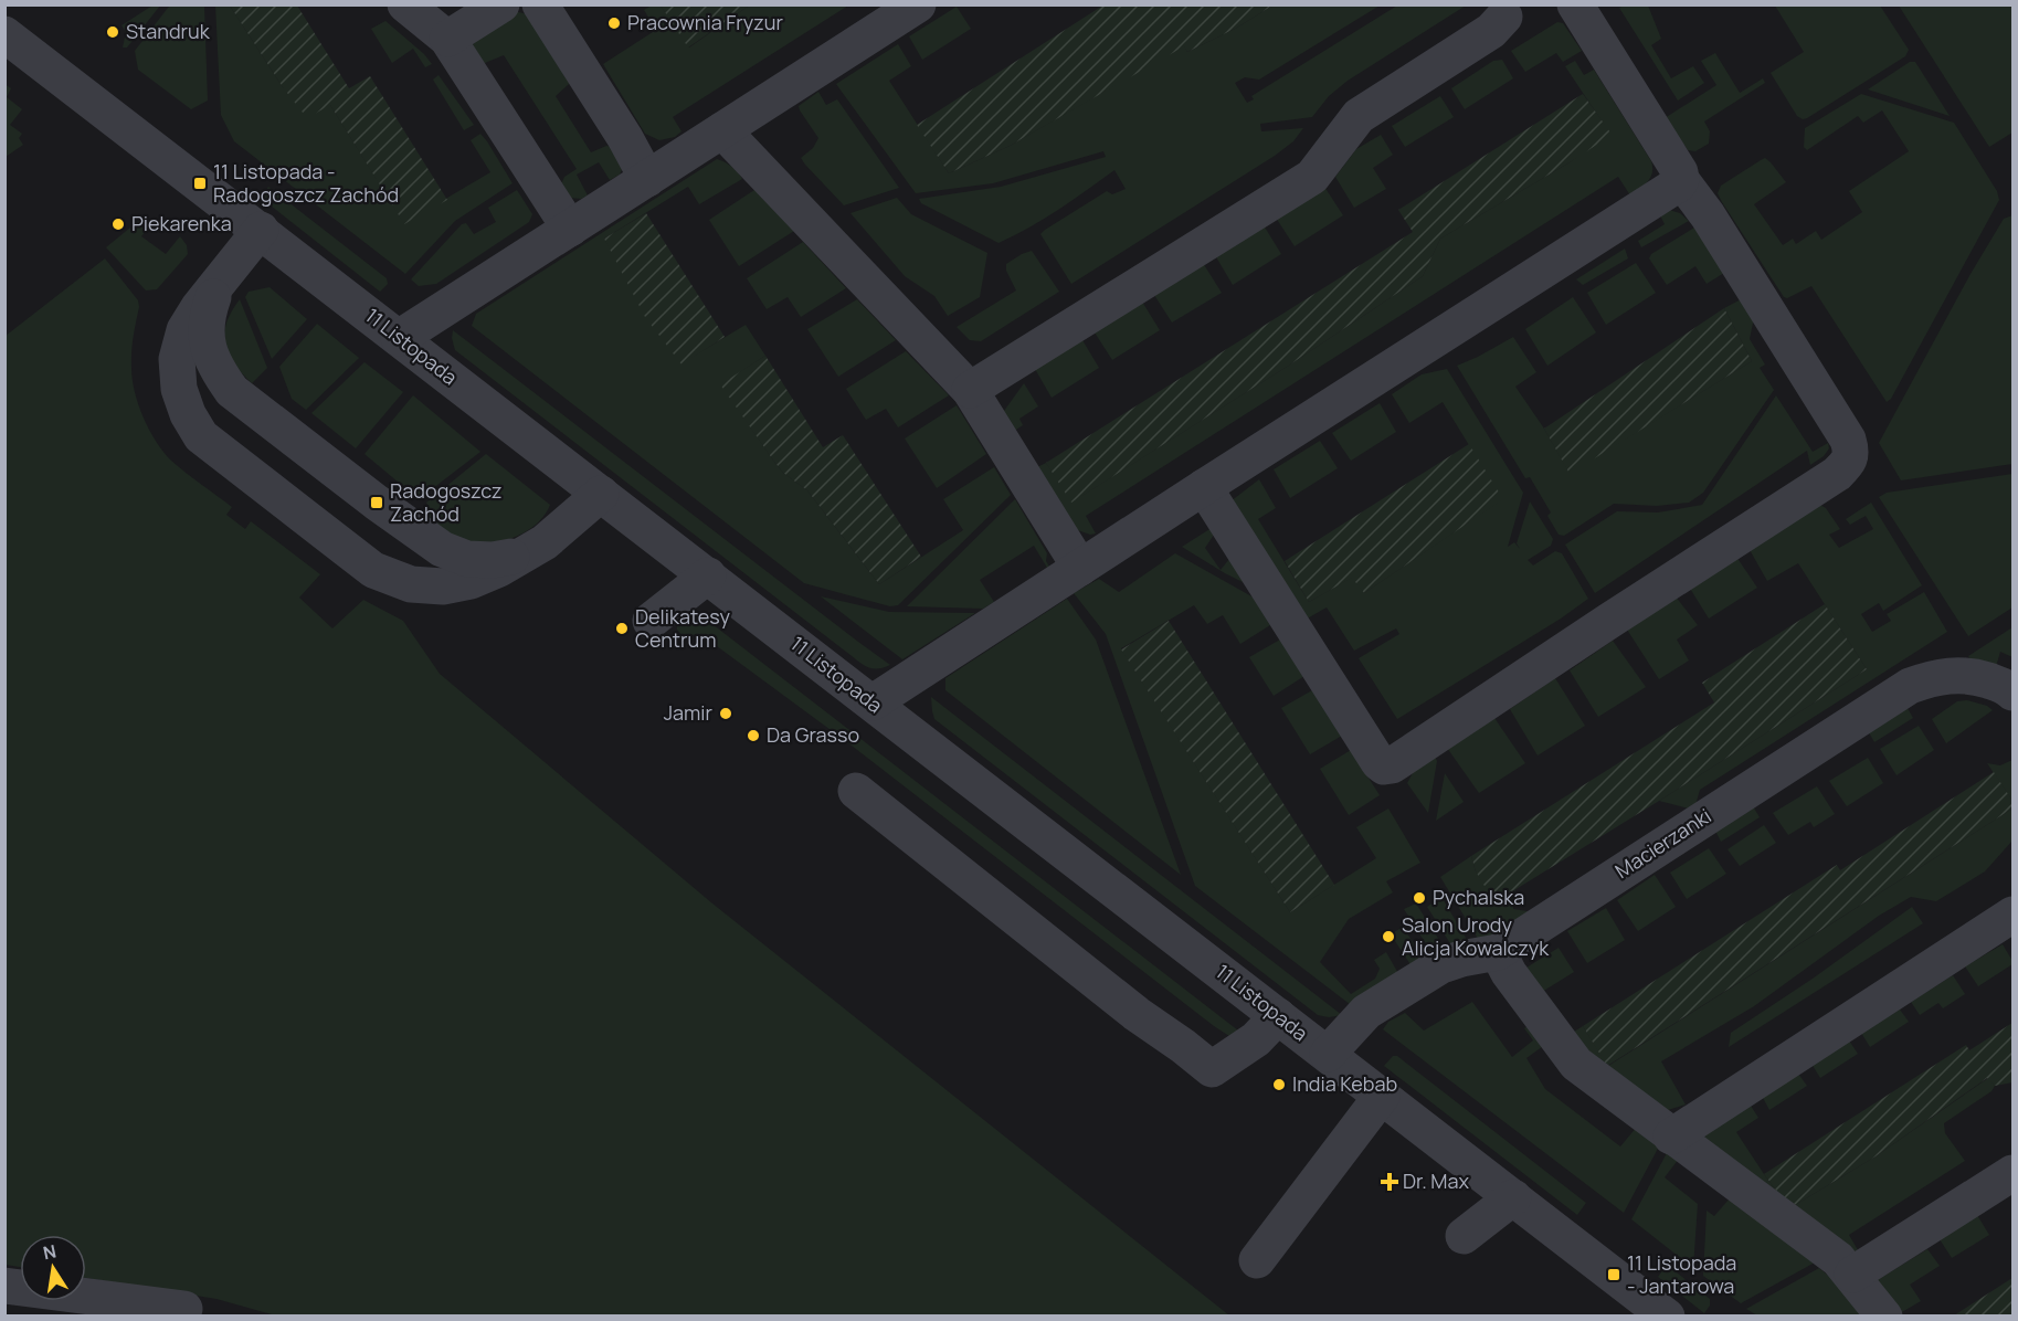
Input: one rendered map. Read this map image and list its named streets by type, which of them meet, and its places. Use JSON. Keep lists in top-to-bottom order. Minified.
{"streets":{"street":["11 Listopada","Macierzanki"]},"crossings":[["11 Listopada","Macierzanki"]],"places":{"other":["Pracownia Fryzur","Standruk","Piekarenka","Delikatesy Centrum","Jamir","Da Grasso","Pychalska","Salon Urody Alicja Kowalczyk","India Kebab"],"transit":["11 Listopada - Radogoszcz Zachód","Radogoszcz Zachód","11 Listopada - Jantarowa"],"health":["Dr. Max"]},"north":"top"}
